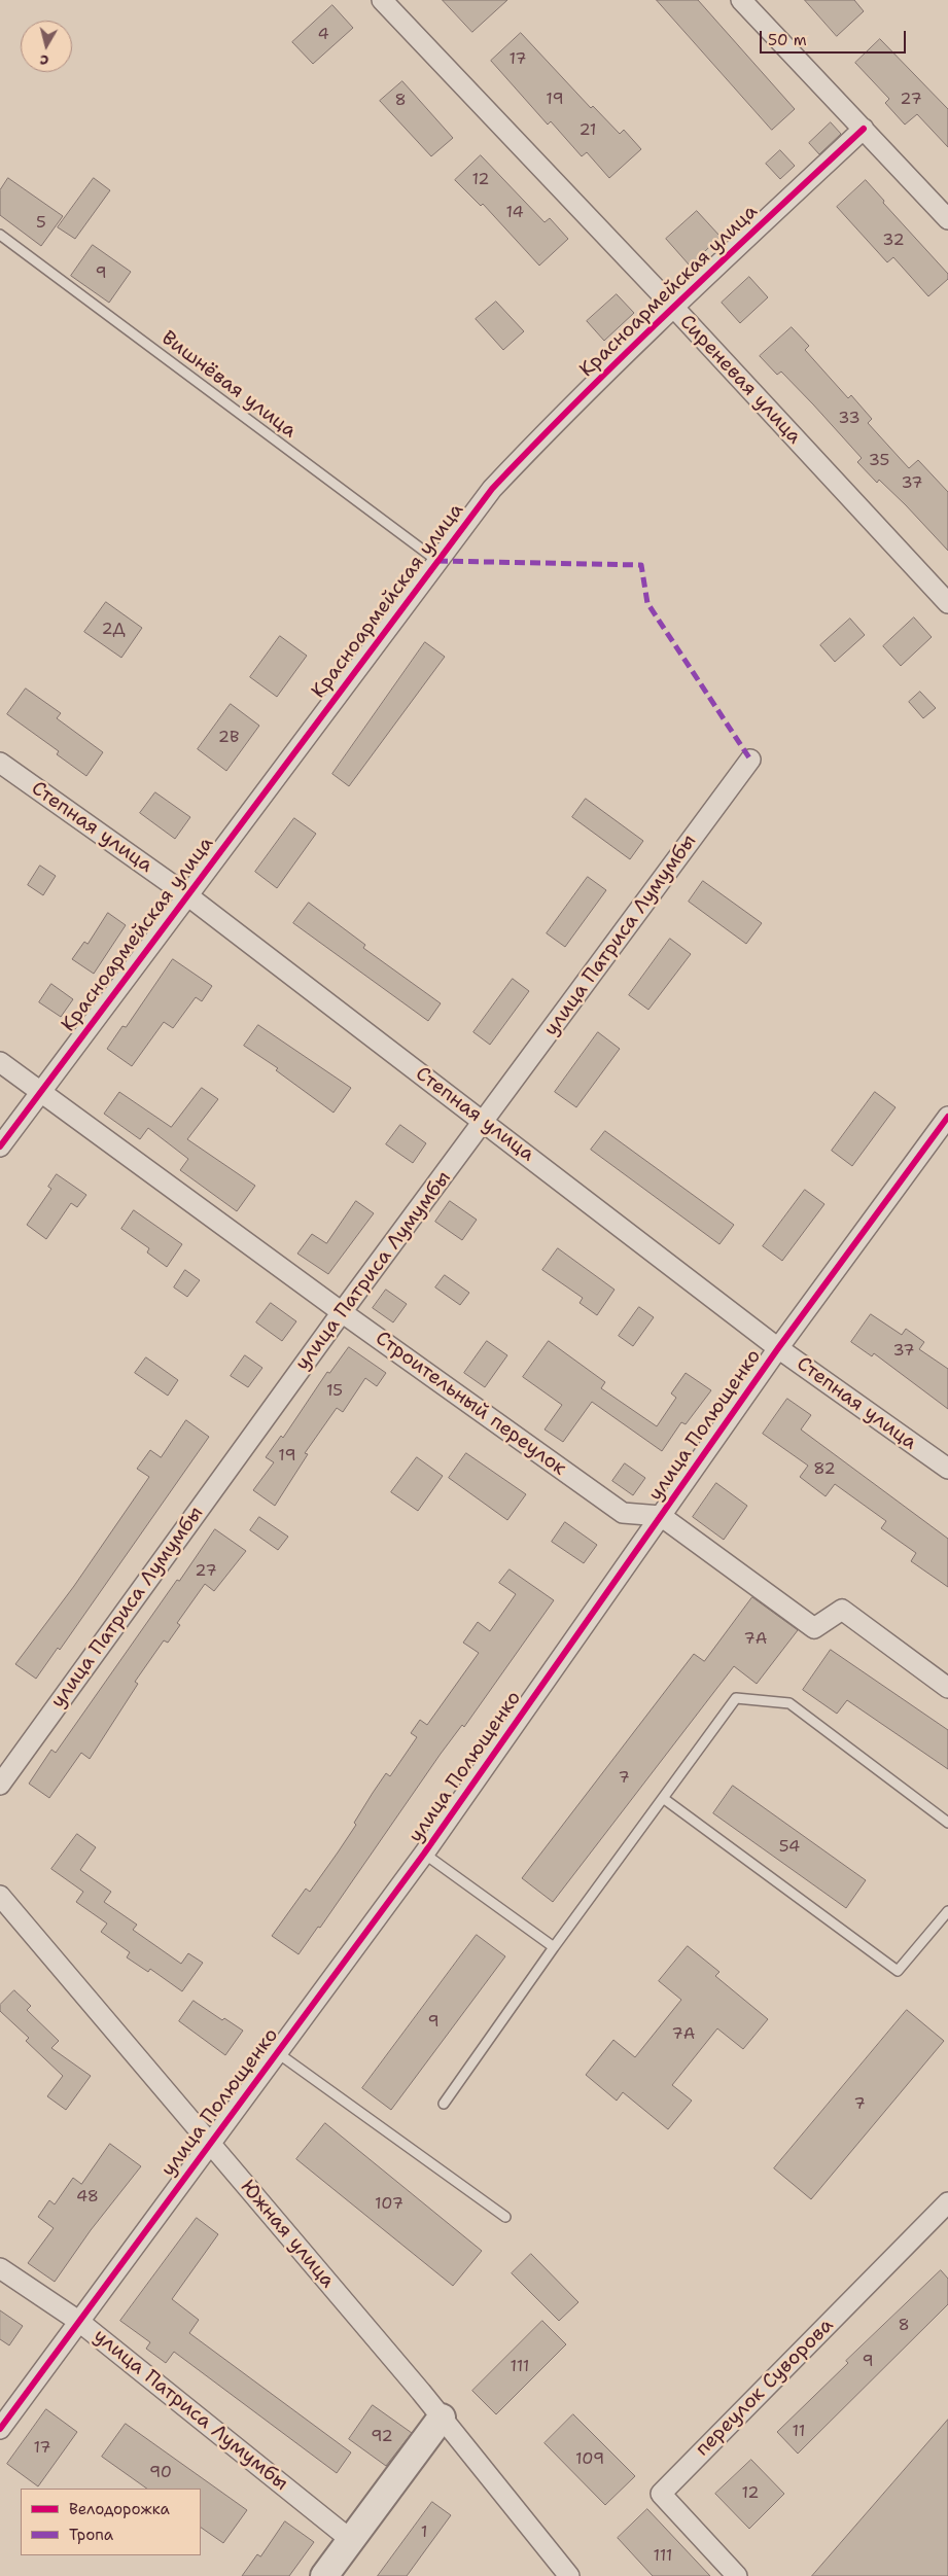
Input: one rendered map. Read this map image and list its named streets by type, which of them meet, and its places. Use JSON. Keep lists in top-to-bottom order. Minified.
{"streets":{"street":["Красноармейская улица","Сиреневая улица","Степная улица","улица Патриса Лумумбы","Строительный переулок","улица Полющенко","Южная улица","переулок Суворова"],"lane":["Вишнёвая улица"]},"crossings":[["Красноармейская улица","Сиреневая улица"],["Красноармейская улица","Вишнёвая улица"],["Красноармейская улица","Степная улица"],["Красноармейская улица","Строительный переулок"],["Степная улица","улица Патриса Лумумбы"],["Степная улица","улица Полющенко"],["улица Патриса Лумумбы","Строительный переулок"],["улица Патриса Лумумбы","улица Полющенко"],["Строительный переулок","улица Полющенко"],["улица Полющенко","Южная улица"]],"house_numbers":["4","17","19","27","8","21","12","14","5","32","9","33","35","37","2Д","2В","37","15","19","82","27","7А","7","54","9","7А","7","48","107","8","9","111","11","92","17","109","90","12","1","111"],"legend":["Велодорожка","Тропа"],"scale_bar":"50 m","north":"bottom"}
